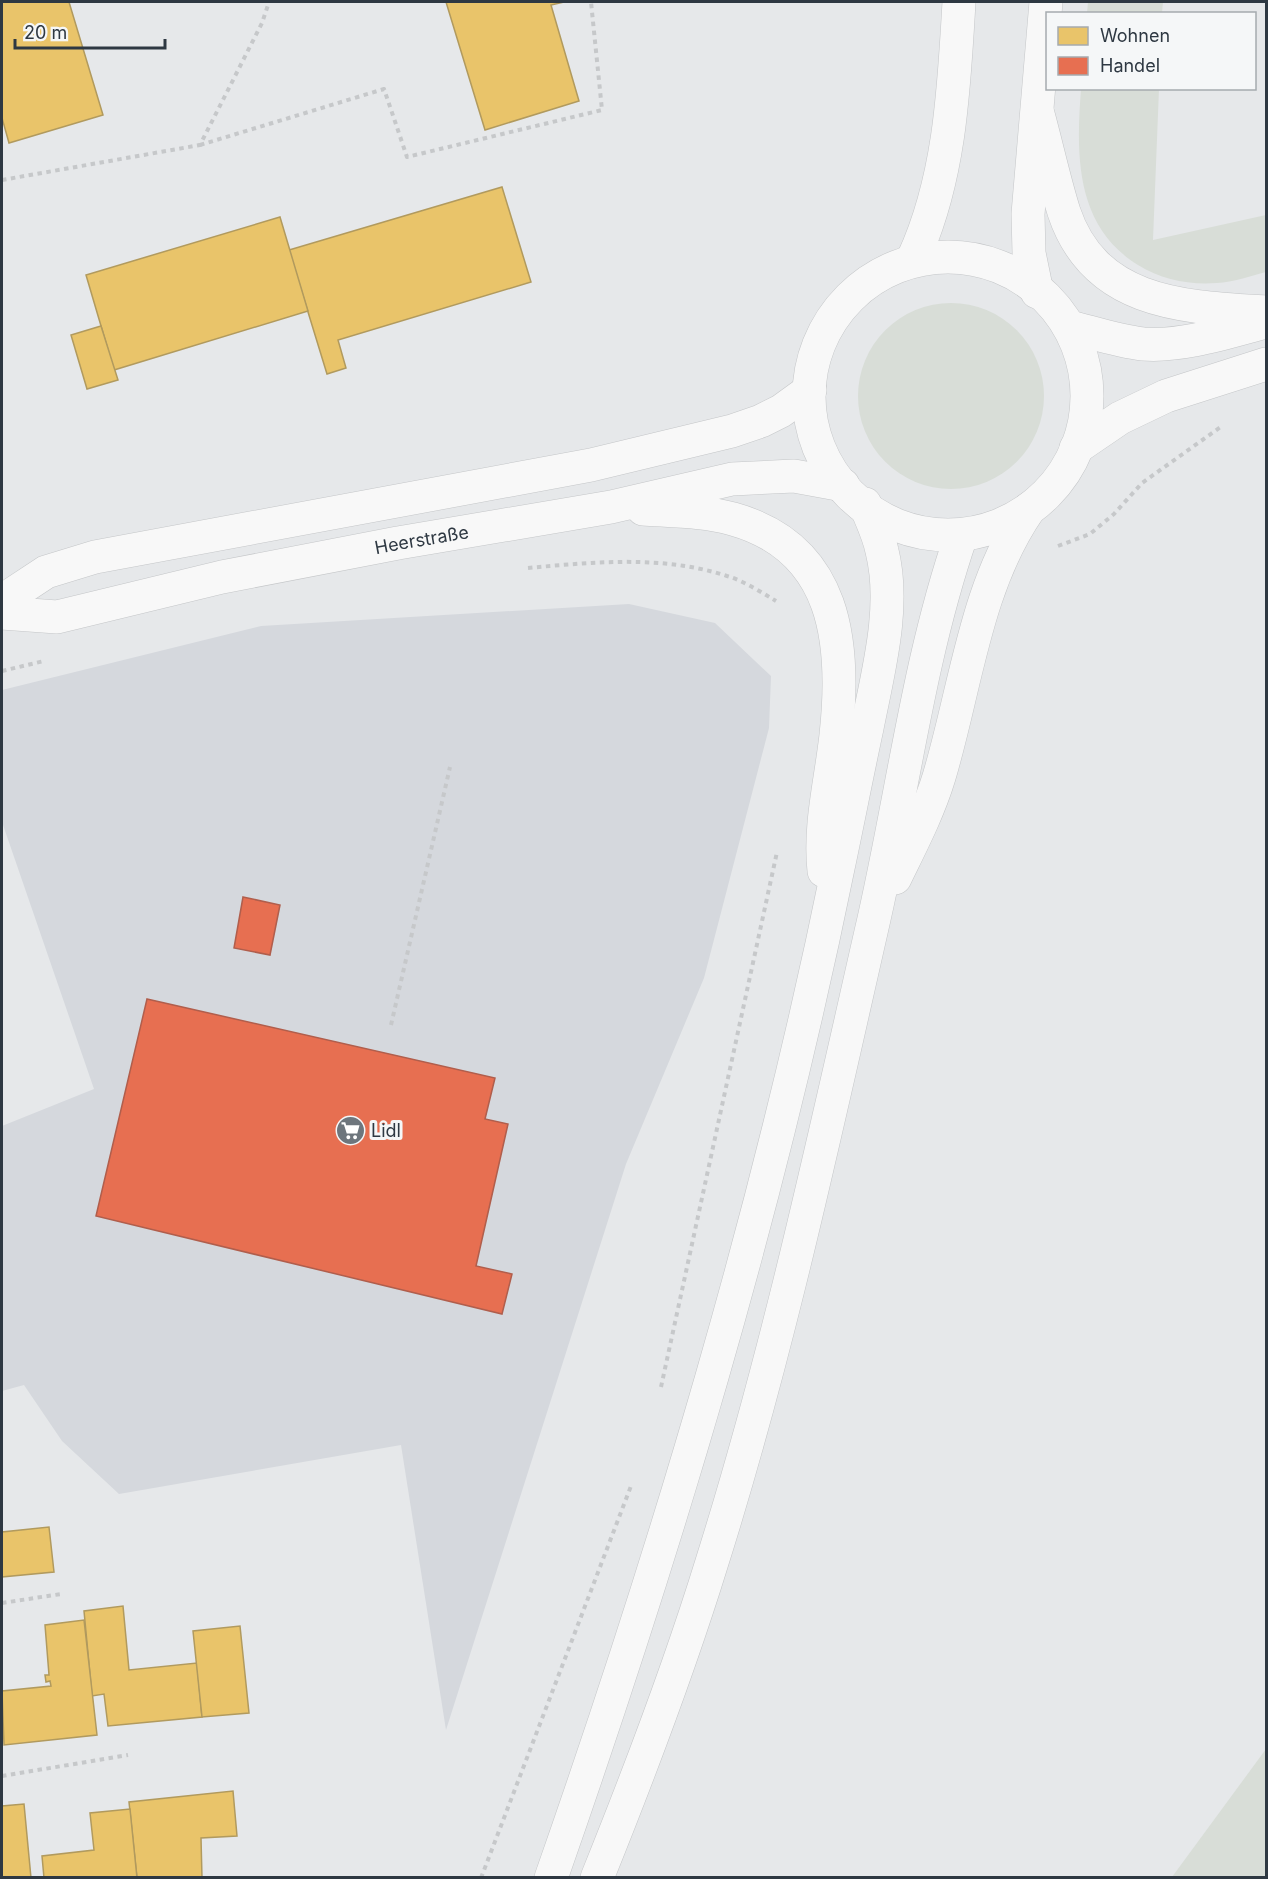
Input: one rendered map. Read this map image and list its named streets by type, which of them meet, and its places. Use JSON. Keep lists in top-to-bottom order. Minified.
{"streets":{"main road":["Heerstraße"]},"places":{"supermarket":["Lidl"]},"legend":["Wohnen","Handel"],"scale_bar":"20 m"}
